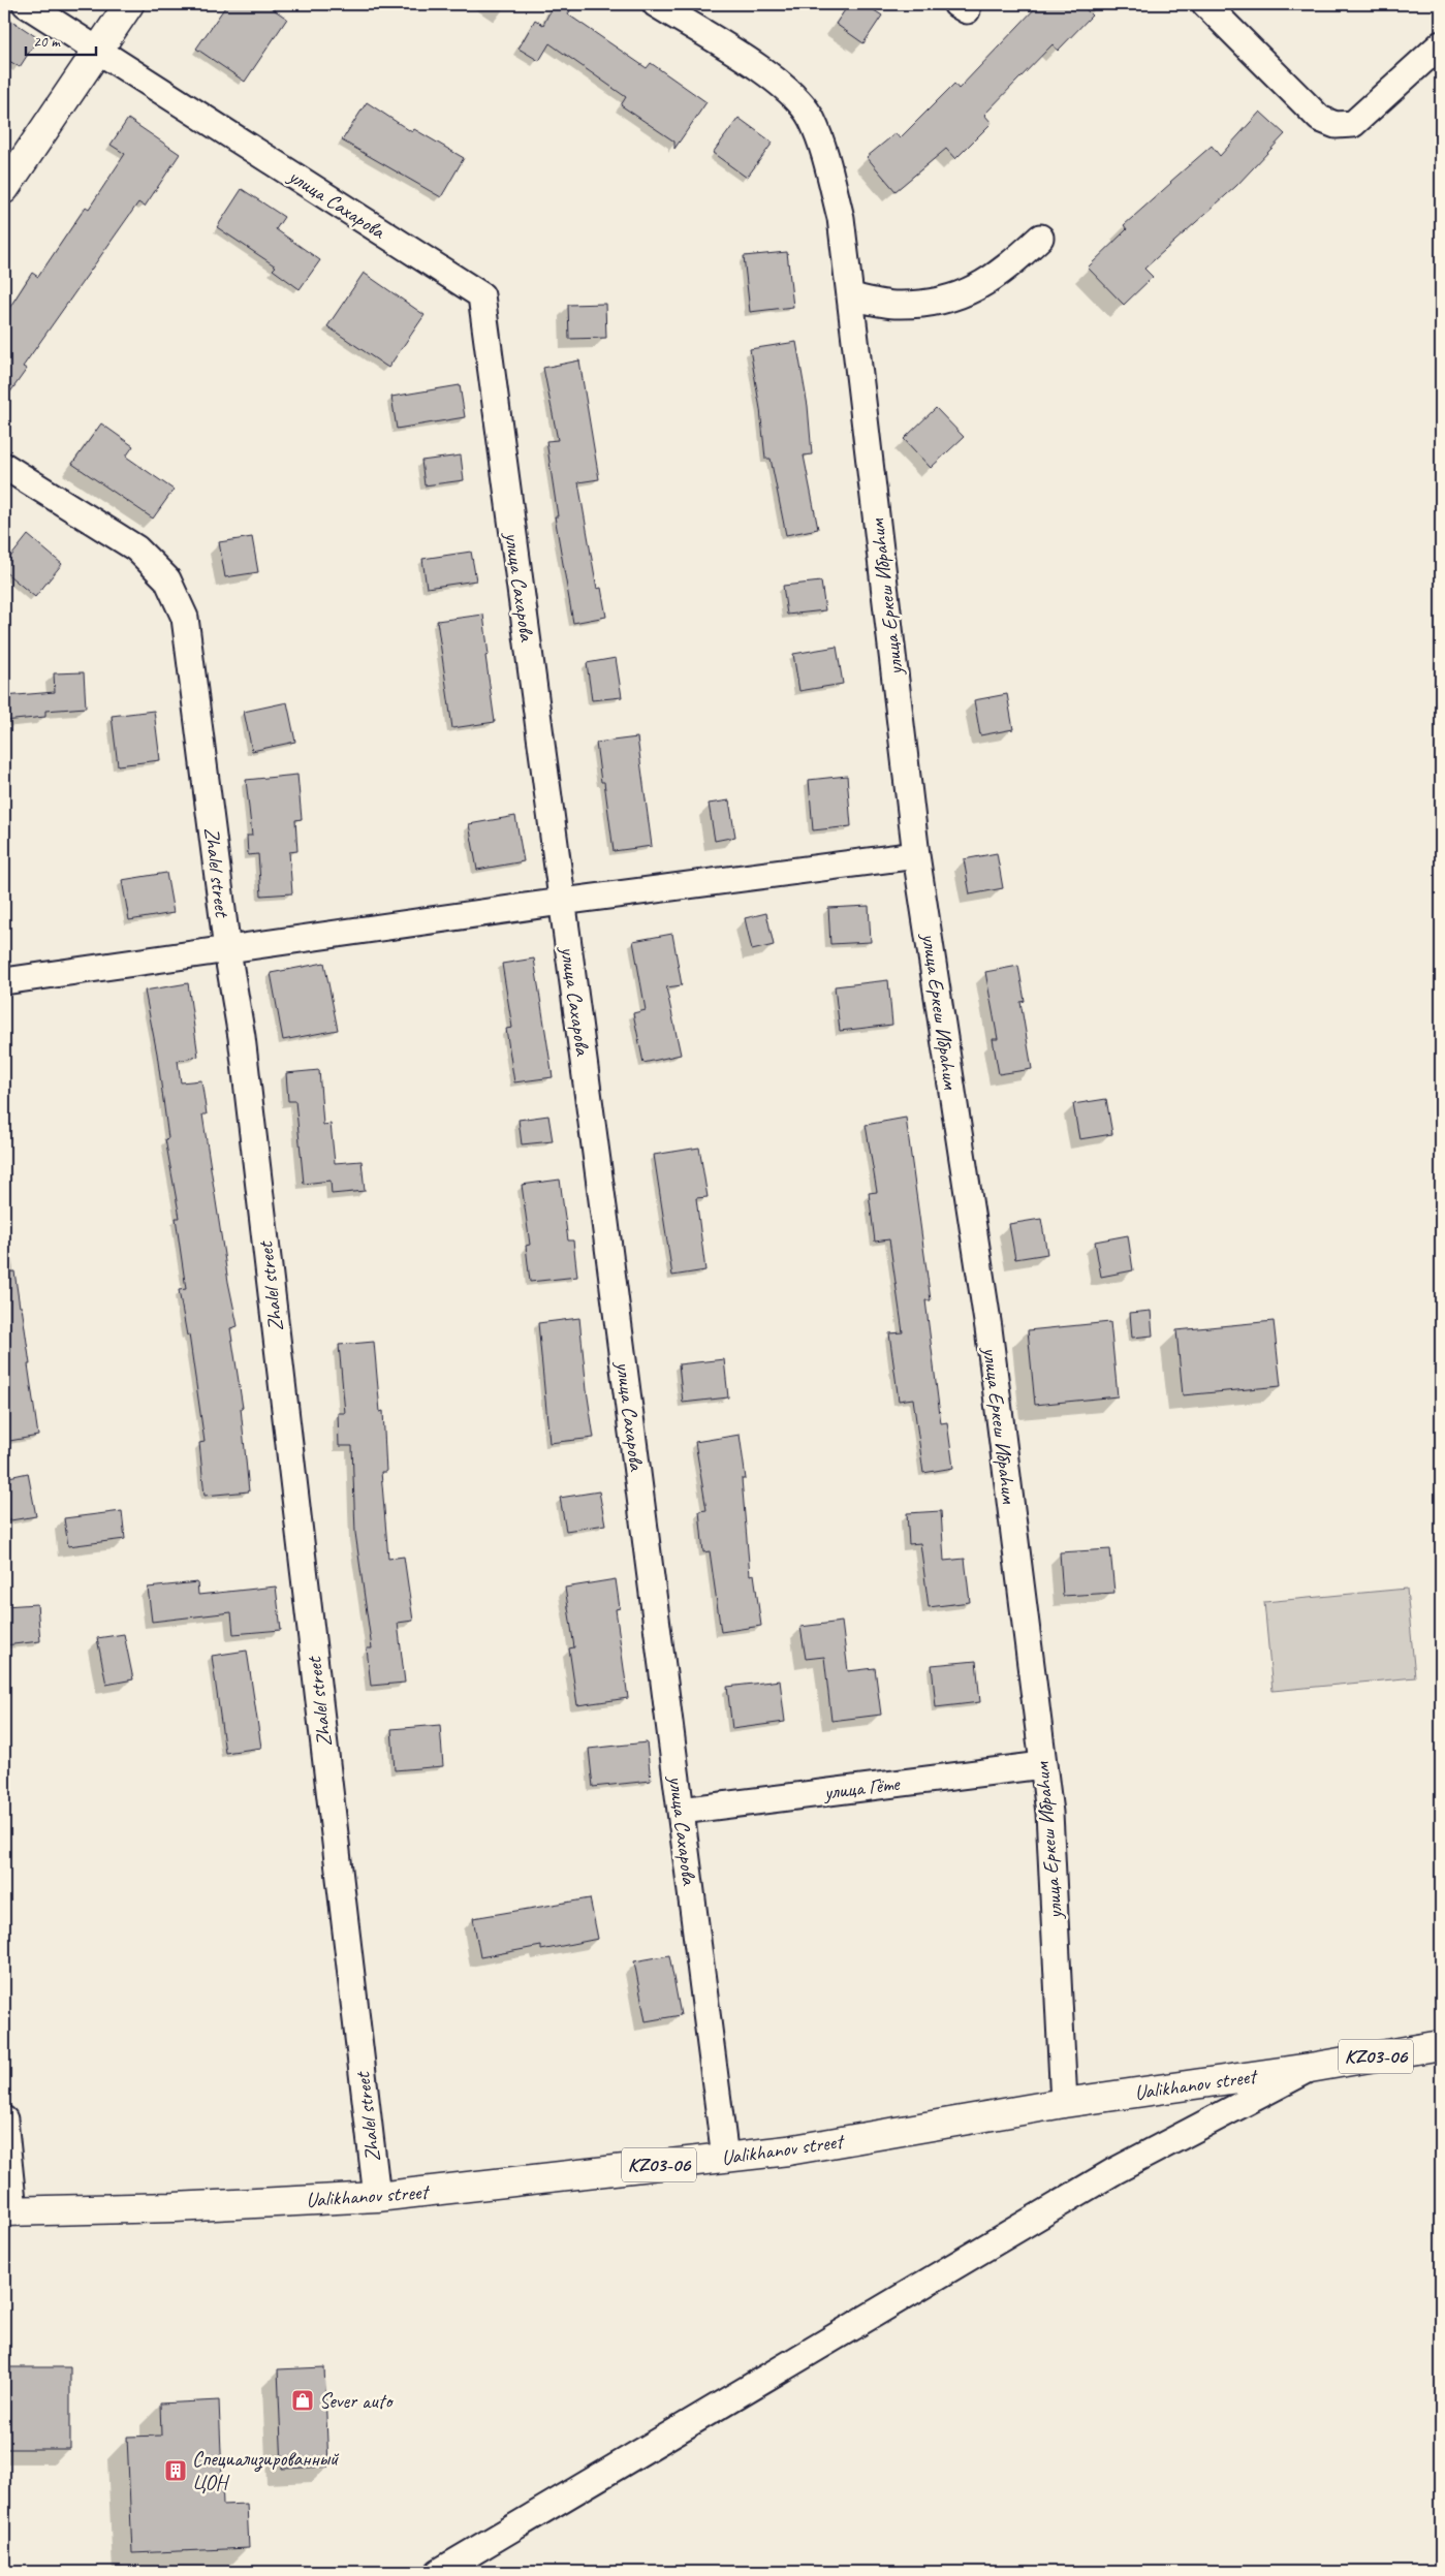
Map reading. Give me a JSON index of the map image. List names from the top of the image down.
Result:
{
  "streets": {
    "main road": ["KZ03-06", "Ualikhanov street"],
    "street": [
      "улица Сахарова",
      "улица Еркеш Ибраһим",
      "Zhalel street",
      "улица Гёте"
    ]
  },
  "crossings": [
    ["улица Сахарова", "улица Гёте"],
    ["улица Сахарова", "Ualikhanov street"],
    ["улица Еркеш Ибраһим", "улица Гёте"],
    ["улица Еркеш Ибраһим", "Ualikhanov street"],
    ["Zhalel street", "Ualikhanov street"],
    ["KZ03-06", "Ualikhanov street"]
  ],
  "places": {
    "shop": ["Sever auto"],
    "building": ["Специализированный ЦОН"]
  },
  "scale_bar": "20 m"
}
